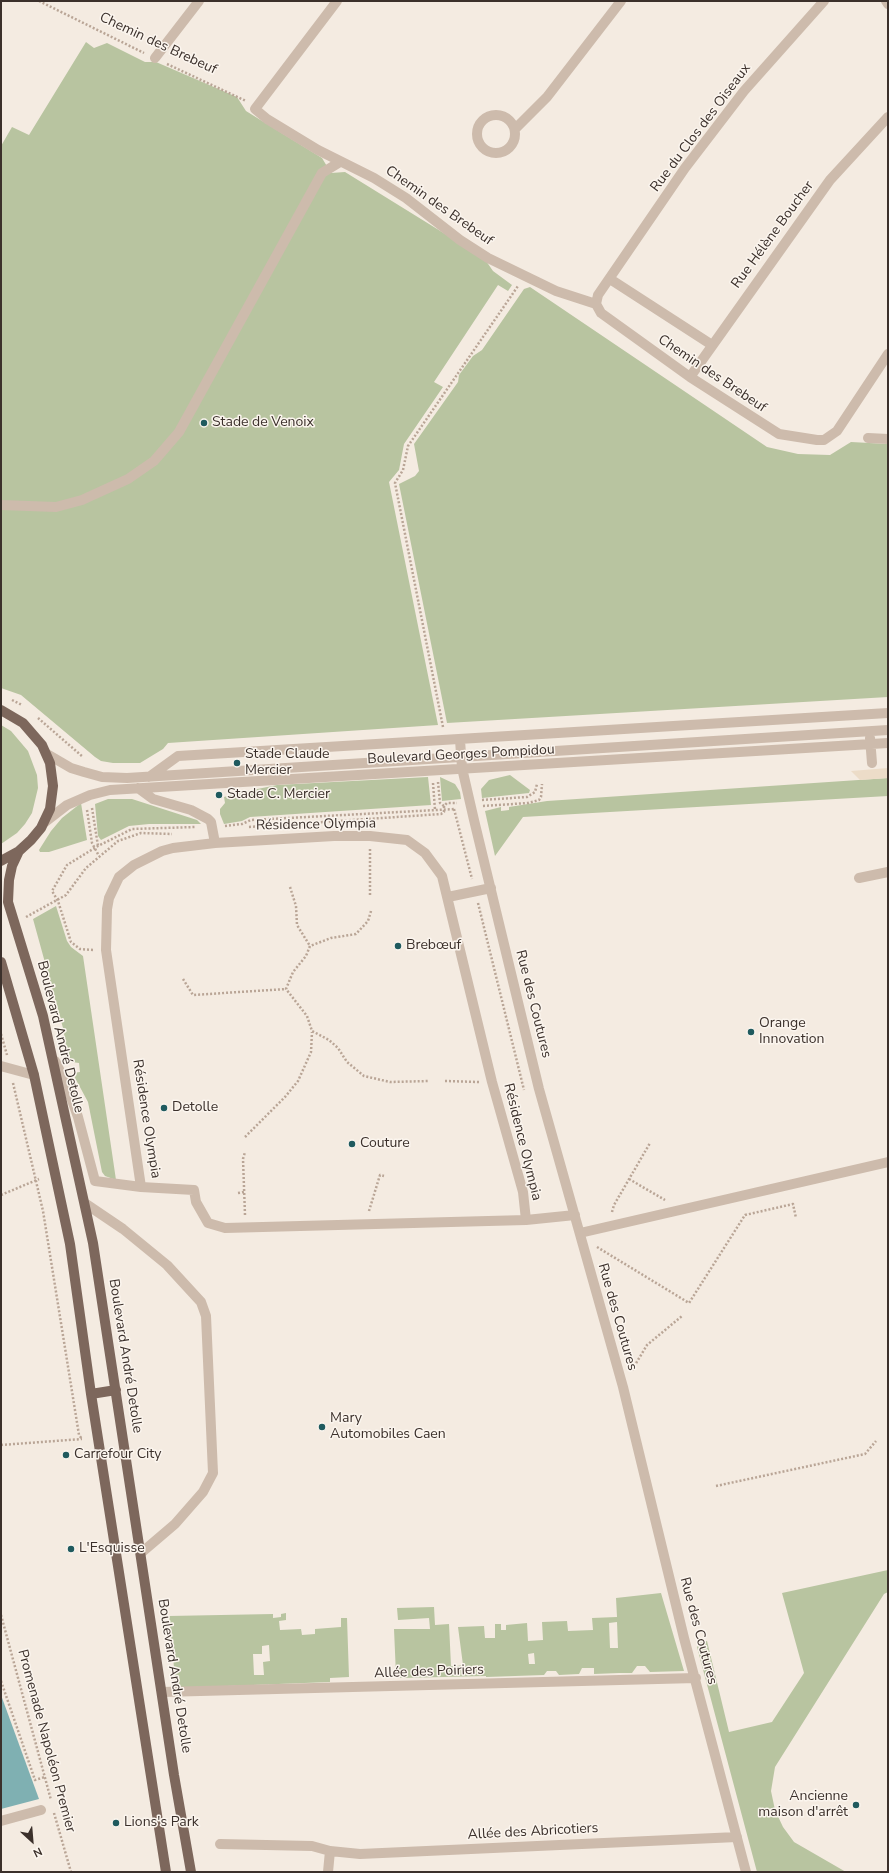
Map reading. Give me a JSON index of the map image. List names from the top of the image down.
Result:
{
  "streets": {
    "main road": ["Boulevard André Detolle"],
    "street": [
      "Chemin des Brebeuf",
      "Rue du Clos des Oiseaux",
      "Rue Hélène Boucher",
      "Boulevard Georges Pompidou",
      "Résidence Olympia",
      "Rue des Coutures",
      "Allée des Poiriers",
      "Allée des Abricotiers"
    ],
    "path": ["Promenade Napoléon Premier"]
  },
  "crossings": [
    ["Chemin des Brebeuf", "Rue du Clos des Oiseaux"],
    ["Chemin des Brebeuf", "Rue Hélène Boucher"],
    ["Boulevard Georges Pompidou", "Rue des Coutures"],
    ["Rue des Coutures", "Allée des Poiriers"],
    ["Rue des Coutures", "Allée des Abricotiers"],
    ["Boulevard André Detolle", "Allée des Poiriers"]
  ],
  "places": [
    "Stade de Venoix",
    "Stade Claude Mercier",
    "Stade C. Mercier",
    "Brebœuf",
    "Orange Innovation",
    "Detolle",
    "Couture",
    "Mary Automobiles Caen",
    "Carrefour City",
    "L'Esquisse",
    "Ancienne maison d'arrêt",
    "Lions's Park"
  ],
  "north": "bottom right"
}
